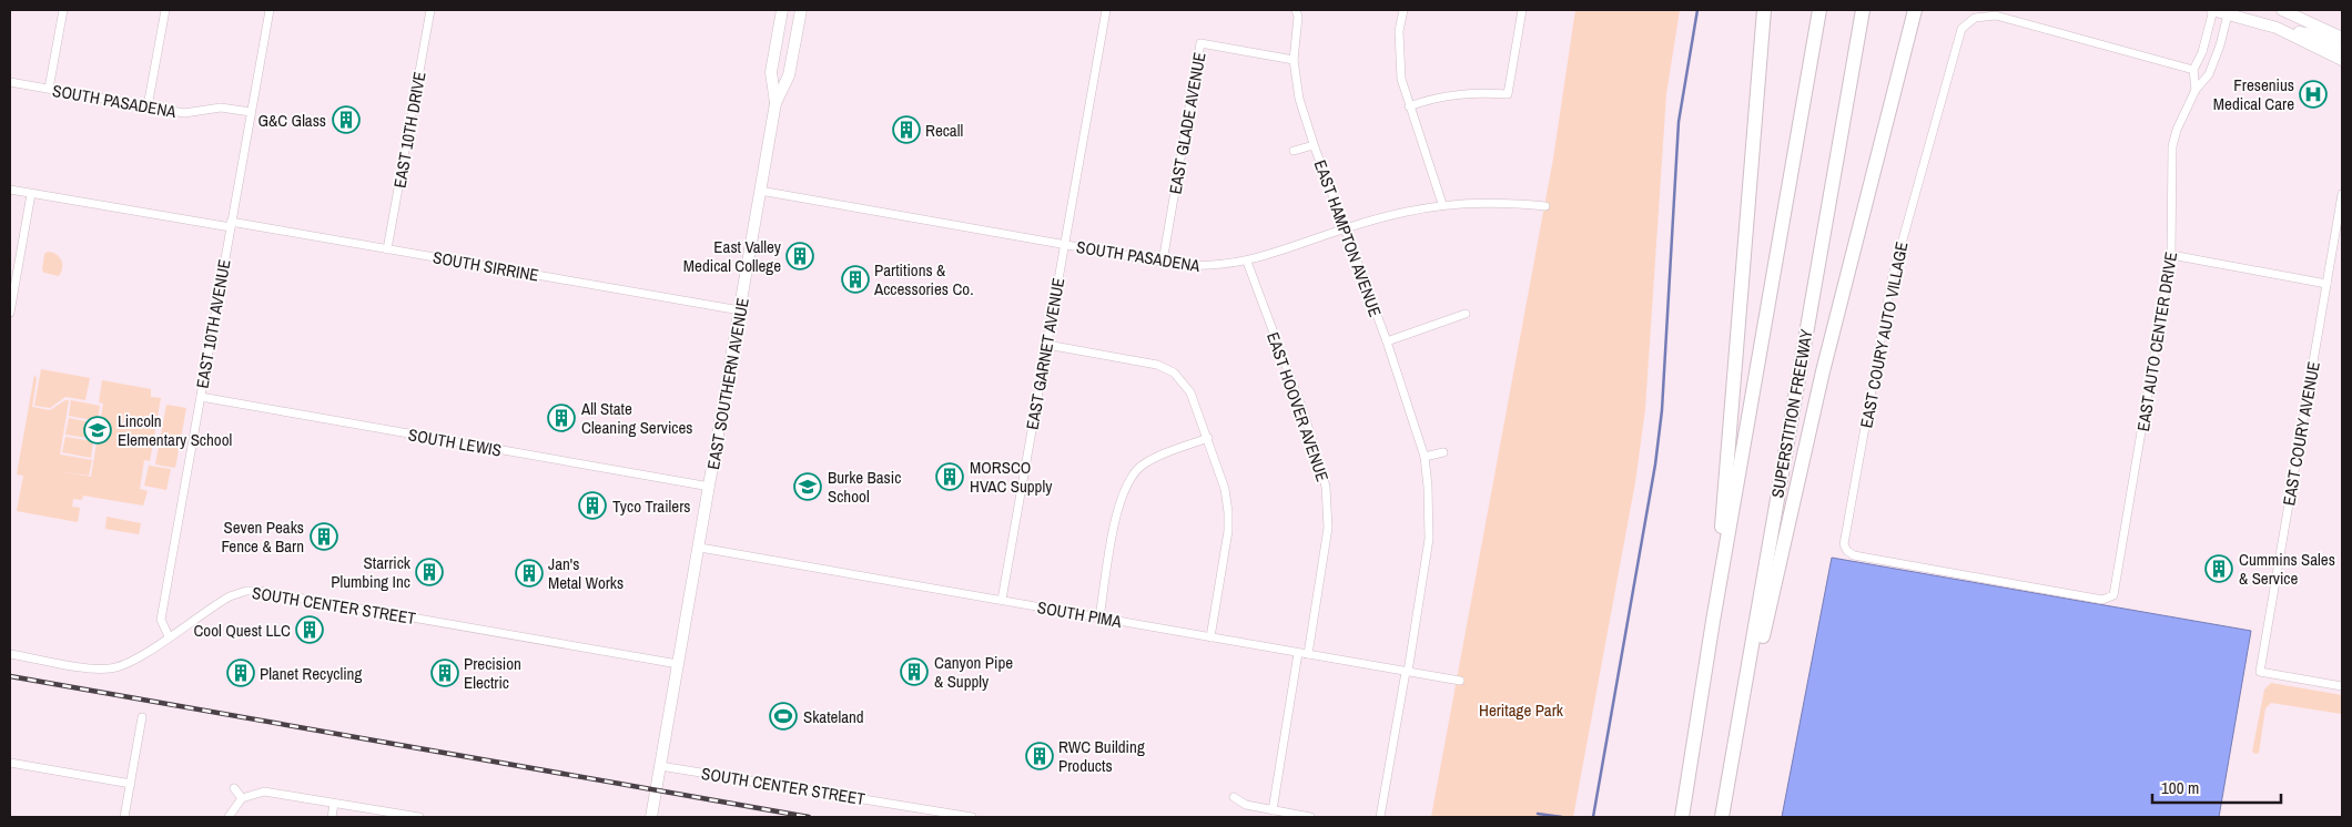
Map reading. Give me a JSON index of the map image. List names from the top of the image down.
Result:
{
  "streets": {
    "highway": ["SUPERSTITION FREEWAY"],
    "main road": ["EAST SOUTHERN AVENUE"],
    "street": [
      "SOUTH PASADENA",
      "EAST GLADE AVENUE",
      "EAST 10TH DRIVE",
      "EAST HAMPTON AVENUE",
      "SOUTH SIRRINE",
      "EAST 10TH AVENUE",
      "EAST COURY AUTO VILLAGE",
      "EAST AUTO CENTER DRIVE",
      "EAST GARNET AVENUE",
      "EAST HOOVER AVENUE",
      "EAST COURY AVENUE",
      "SOUTH LEWIS",
      "SOUTH CENTER STREET",
      "SOUTH PIMA"
    ]
  },
  "crossings": [
    ["SOUTH PASADENA", "EAST GLADE AVENUE"],
    ["SOUTH PASADENA", "EAST HAMPTON AVENUE"],
    ["SOUTH PASADENA", "EAST 10TH AVENUE"],
    ["SOUTH PASADENA", "EAST GARNET AVENUE"],
    ["SOUTH PASADENA", "EAST SOUTHERN AVENUE"],
    ["SOUTH PASADENA", "EAST HOOVER AVENUE"],
    ["EAST GLADE AVENUE", "EAST HAMPTON AVENUE"],
    ["EAST 10TH DRIVE", "SOUTH SIRRINE"],
    ["EAST HAMPTON AVENUE", "SOUTH PIMA"],
    ["SOUTH SIRRINE", "EAST 10TH AVENUE"],
    ["SOUTH SIRRINE", "EAST SOUTHERN AVENUE"],
    ["EAST 10TH AVENUE", "SOUTH LEWIS"],
    ["EAST 10TH AVENUE", "SOUTH CENTER STREET"],
    ["EAST COURY AUTO VILLAGE", "EAST AUTO CENTER DRIVE"],
    ["EAST GARNET AVENUE", "SOUTH PIMA"],
    ["EAST SOUTHERN AVENUE", "SOUTH LEWIS"],
    ["EAST SOUTHERN AVENUE", "SOUTH CENTER STREET"],
    ["EAST SOUTHERN AVENUE", "SOUTH PIMA"],
    ["EAST HOOVER AVENUE", "SOUTH PIMA"]
  ],
  "parks": ["Heritage Park"],
  "places": {
    "hospital": ["Fresenius Medical Care"],
    "building": [
      "G&C Glass",
      "Recall",
      "East Valley Medical College",
      "Partitions & Accessories Co.",
      "All State Cleaning Services",
      "MORSCO HVAC Supply",
      "Tyco Trailers",
      "Seven Peaks Fence & Barn",
      "Cummins Sales & Service",
      "Starrick Plumbing Inc",
      "Jan's Metal Works",
      "Cool Quest LLC",
      "Canyon Pipe & Supply",
      "Planet Recycling",
      "Precision Electric",
      "RWC Building Products"
    ],
    "school or university": ["Lincoln Elementary School", "Burke Basic School"],
    "sports": ["Skateland"]
  },
  "scale_bar": "100 m"
}
